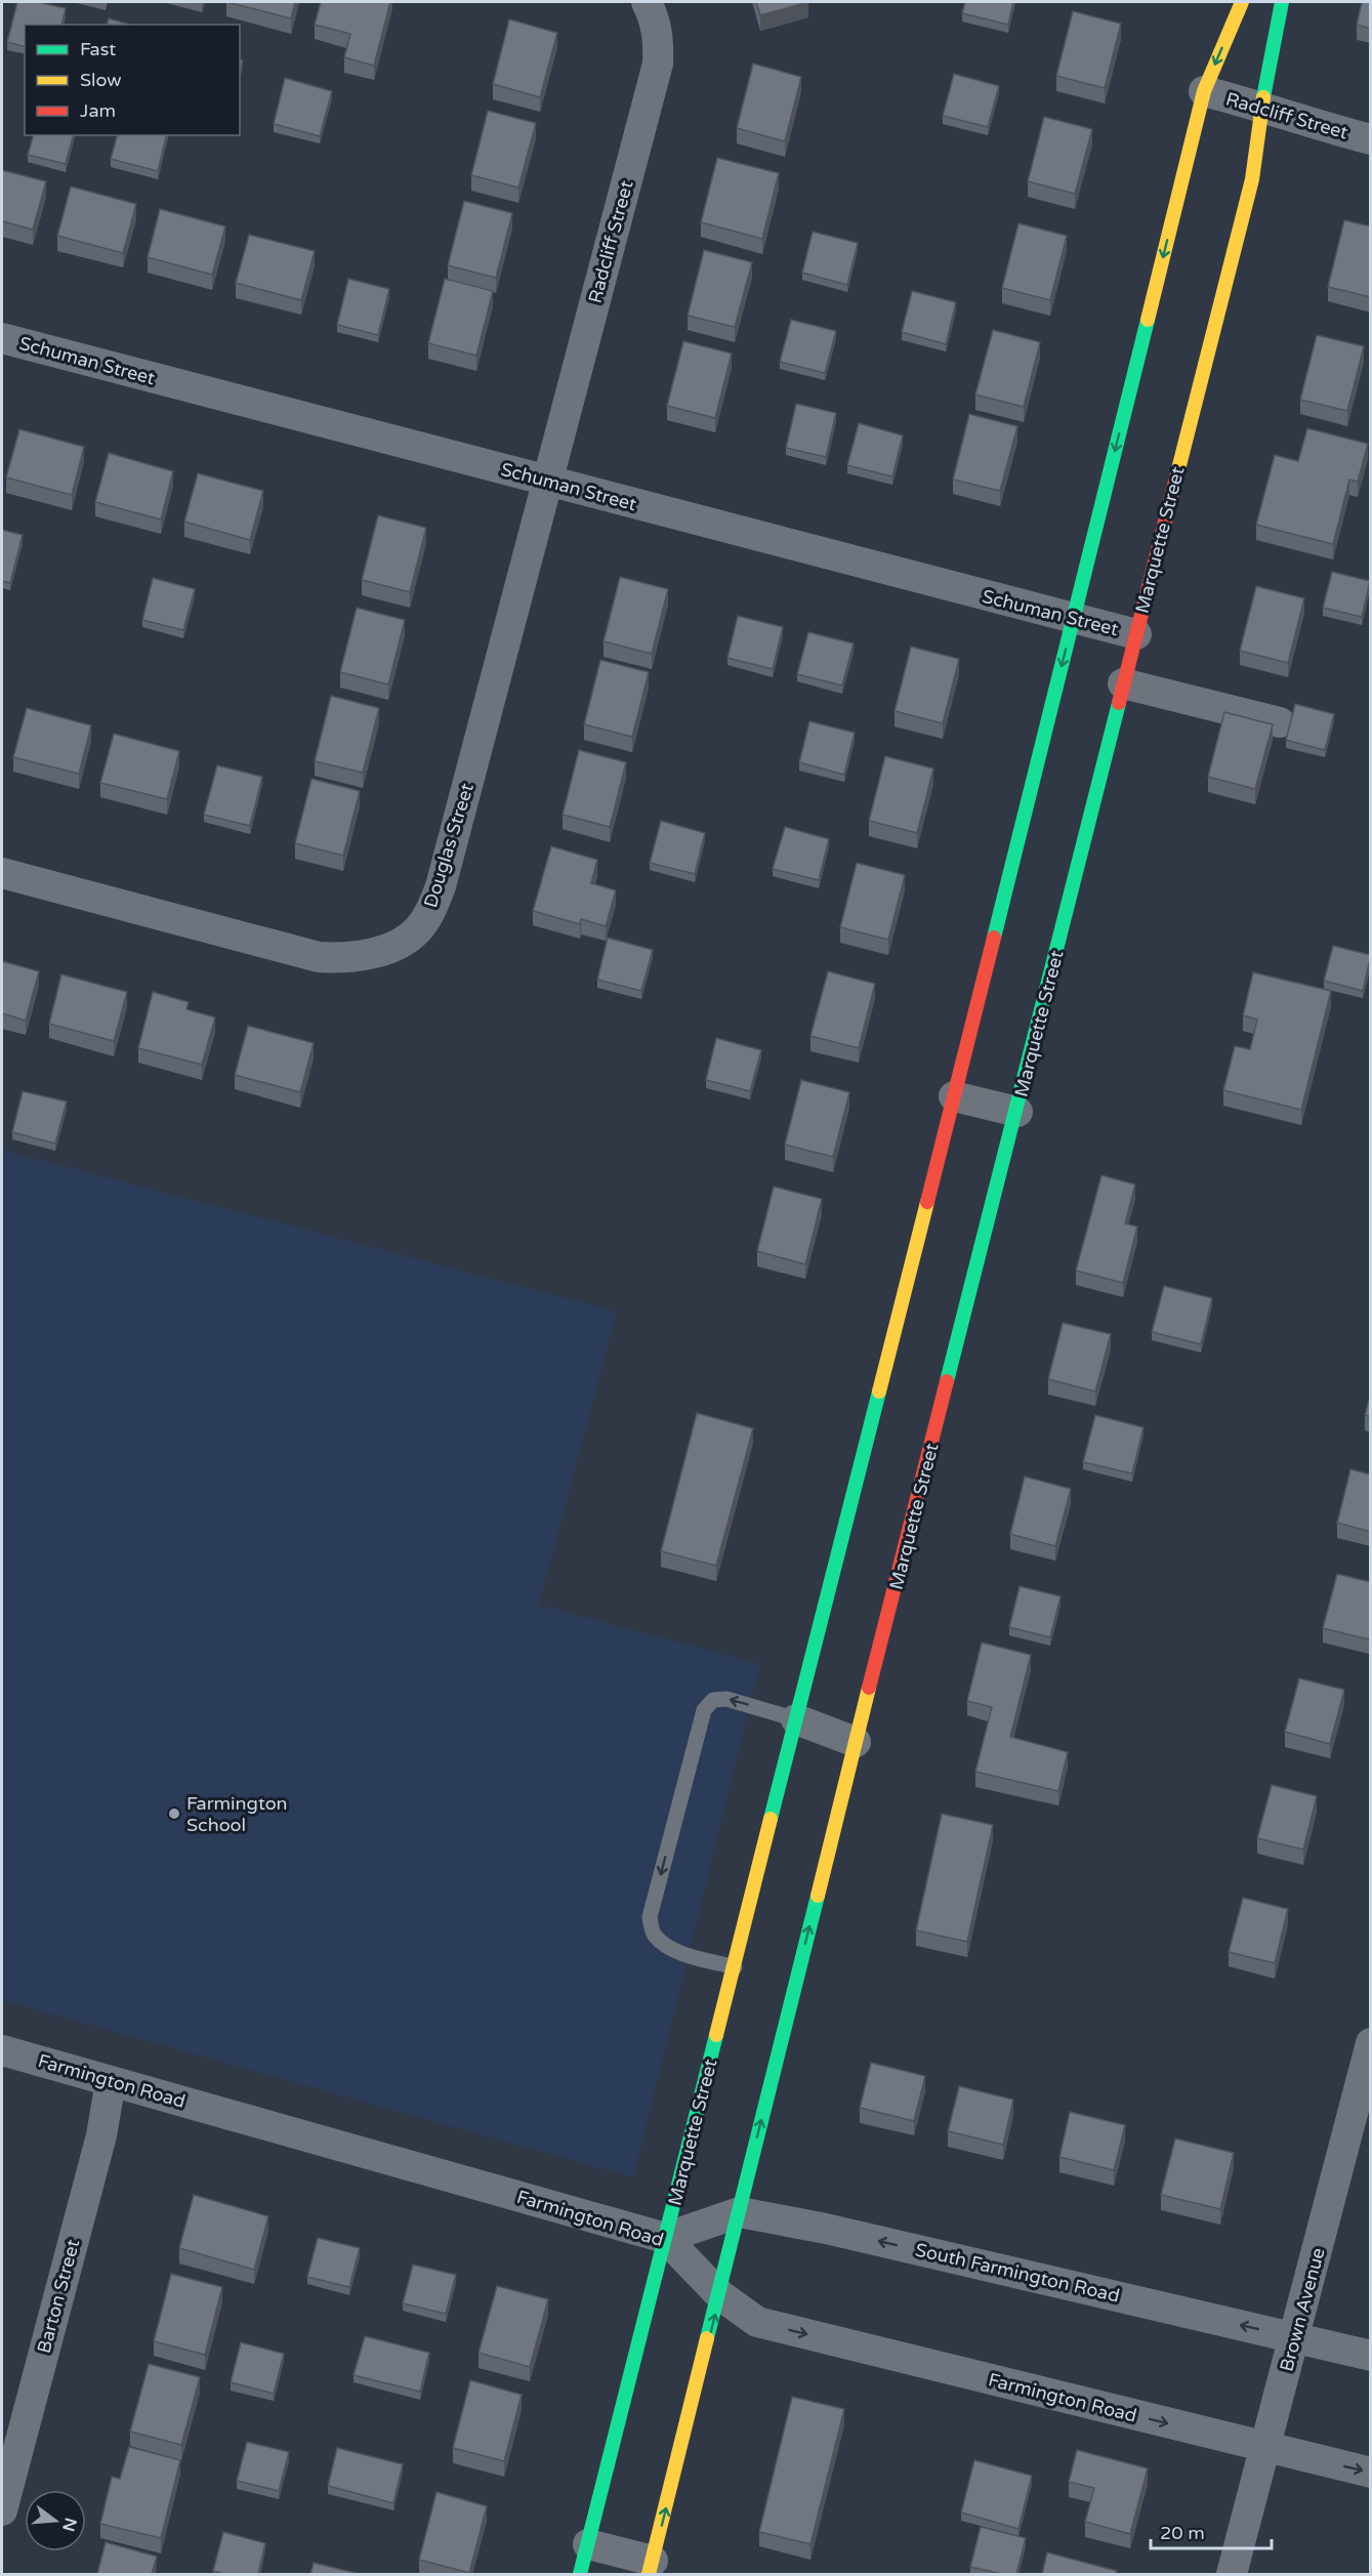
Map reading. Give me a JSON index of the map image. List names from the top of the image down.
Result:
{
  "streets": {
    "street": [
      "Radcliff Street",
      "Schuman Street",
      "Marquette Street",
      "Douglas Street",
      "Farmington Road",
      "South Farmington Road",
      "Barton Street",
      "Brown Avenue"
    ]
  },
  "crossings": [
    ["Radcliff Street", "Schuman Street"],
    ["Radcliff Street", "Marquette Street"],
    ["Radcliff Street", "Douglas Street"],
    ["Schuman Street", "Marquette Street"],
    ["Schuman Street", "Douglas Street"],
    ["Marquette Street", "Farmington Road"],
    ["Marquette Street", "South Farmington Road"],
    ["Farmington Road", "South Farmington Road"],
    ["Farmington Road", "Barton Street"],
    ["Farmington Road", "Brown Avenue"],
    ["South Farmington Road", "Brown Avenue"]
  ],
  "one_way": ["Farmington Road", "South Farmington Road"],
  "places": ["Farmington School"],
  "legend": ["Fast", "Slow", "Jam"],
  "scale_bar": "20 m",
  "north": "right"
}
